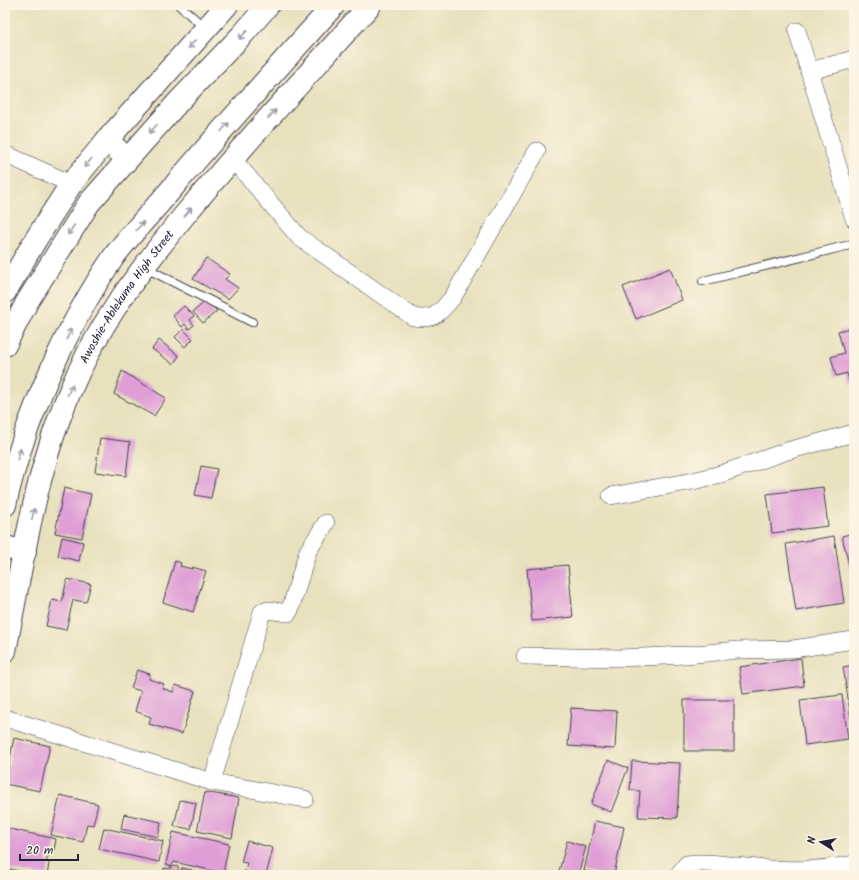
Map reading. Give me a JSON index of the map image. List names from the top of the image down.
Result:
{
  "streets": {
    "street": ["Awoshie-Ablekuma High Street"]
  },
  "scale_bar": "20 m",
  "north": "left"
}
